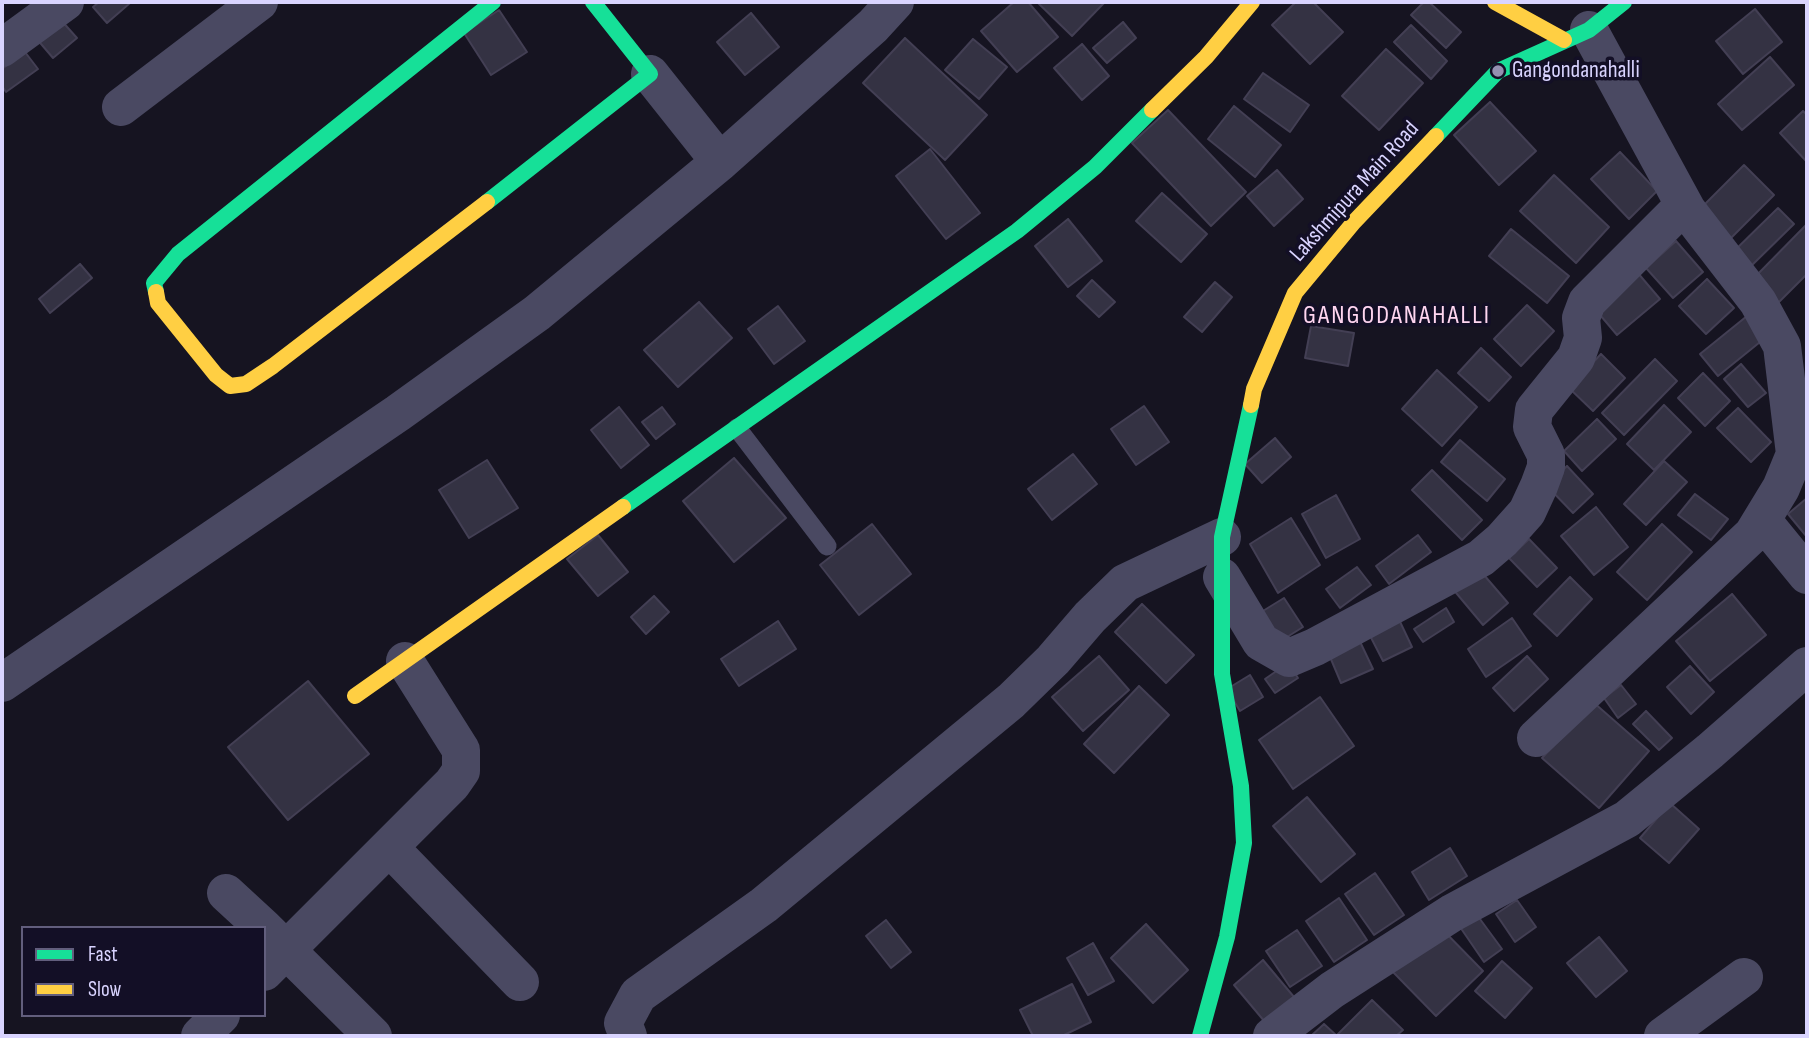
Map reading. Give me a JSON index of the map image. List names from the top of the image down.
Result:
{
  "streets": {
    "street": ["Lakshmipura Main Road"]
  },
  "districts": ["GANGODANAHALLI"],
  "places": ["Gangondanahalli"],
  "legend": ["Fast", "Slow"]
}
